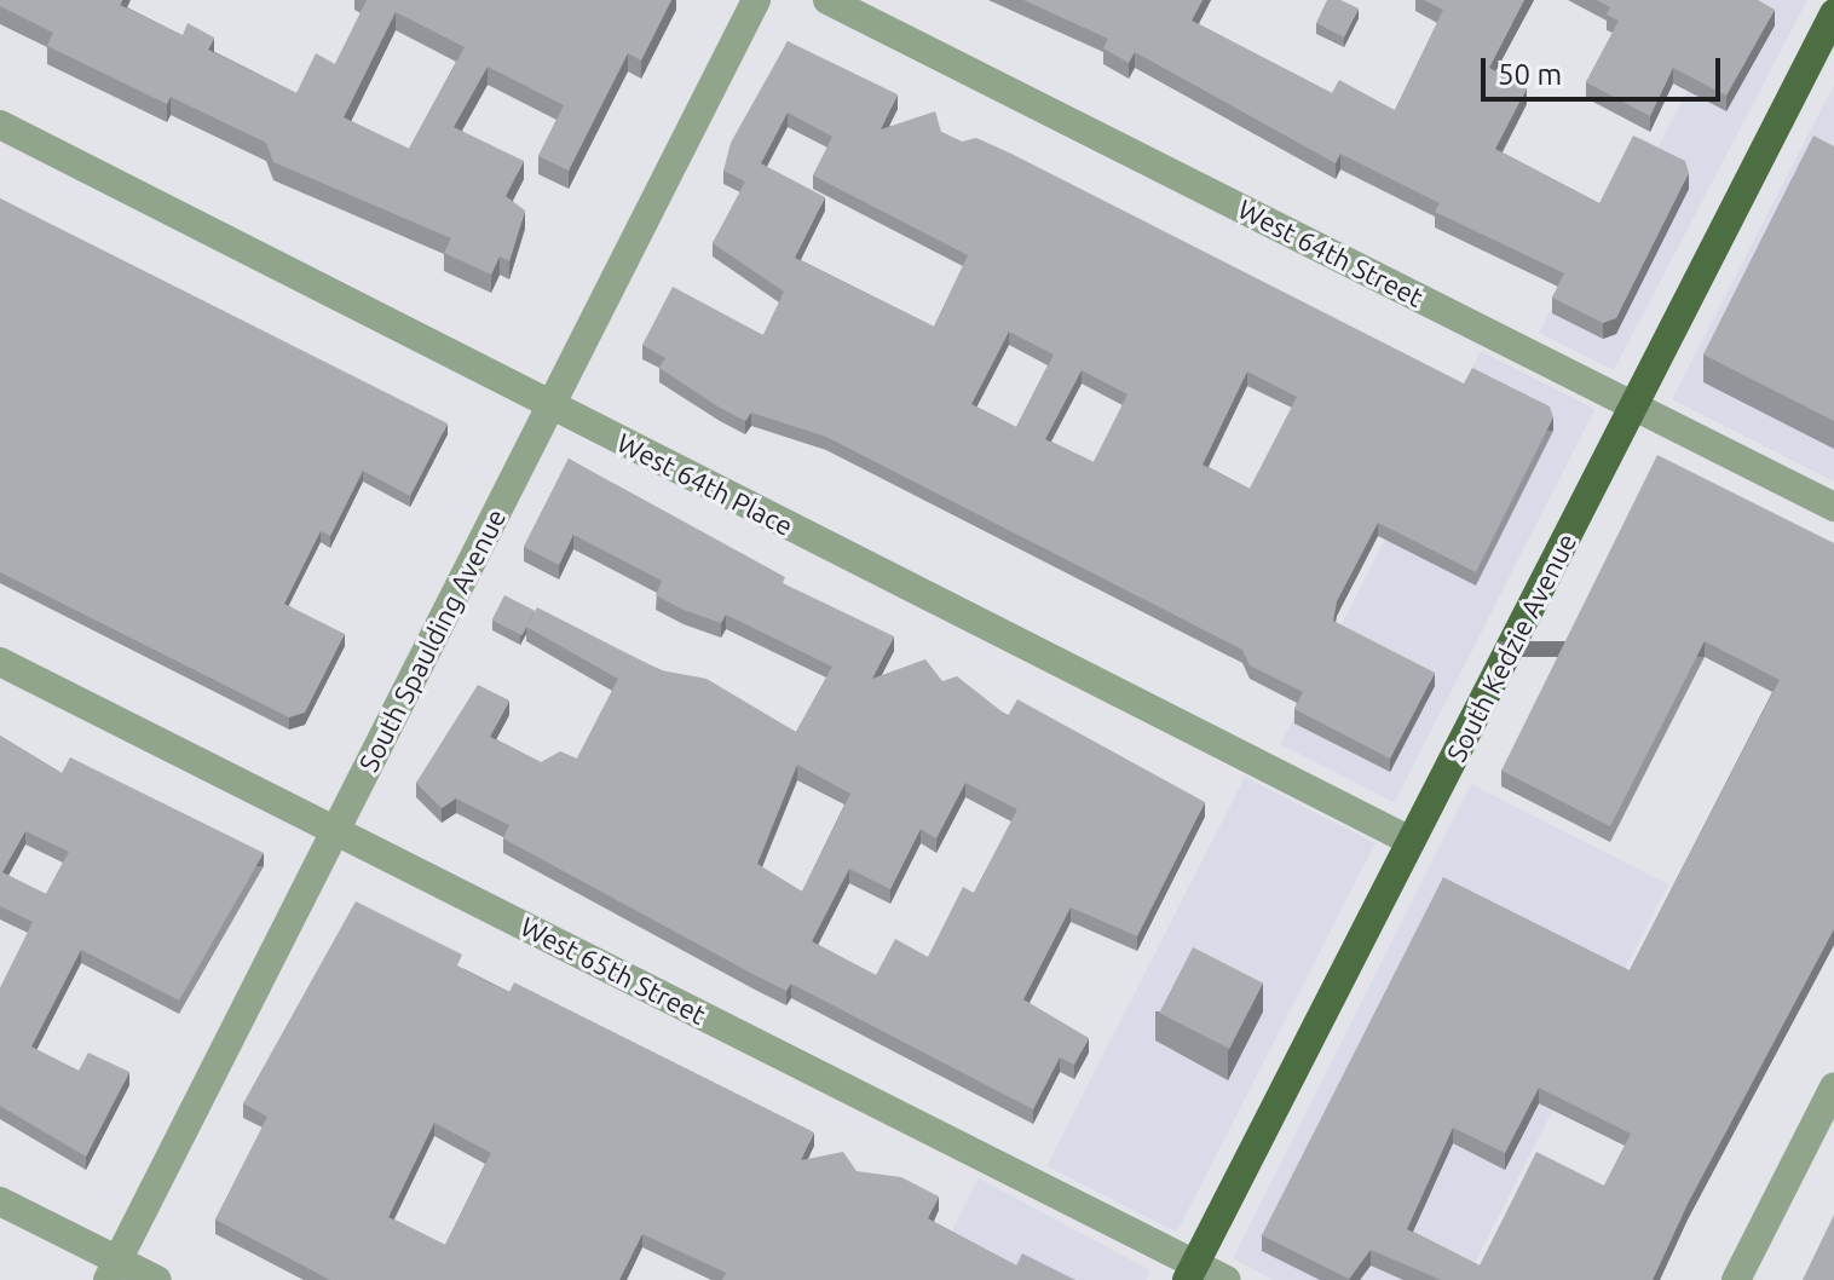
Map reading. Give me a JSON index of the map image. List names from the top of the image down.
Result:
{
  "streets": {
    "main road": ["South Kedzie Avenue"],
    "street": [
      "West 64th Street",
      "West 64th Place",
      "South Spaulding Avenue",
      "West 65th Street"
    ]
  },
  "crossings": [
    ["West 64th Street", "South Kedzie Avenue"],
    ["West 64th Place", "South Spaulding Avenue"],
    ["West 64th Place", "South Kedzie Avenue"],
    ["South Spaulding Avenue", "West 65th Street"],
    ["South Kedzie Avenue", "West 65th Street"]
  ],
  "scale_bar": "50 m"
}
